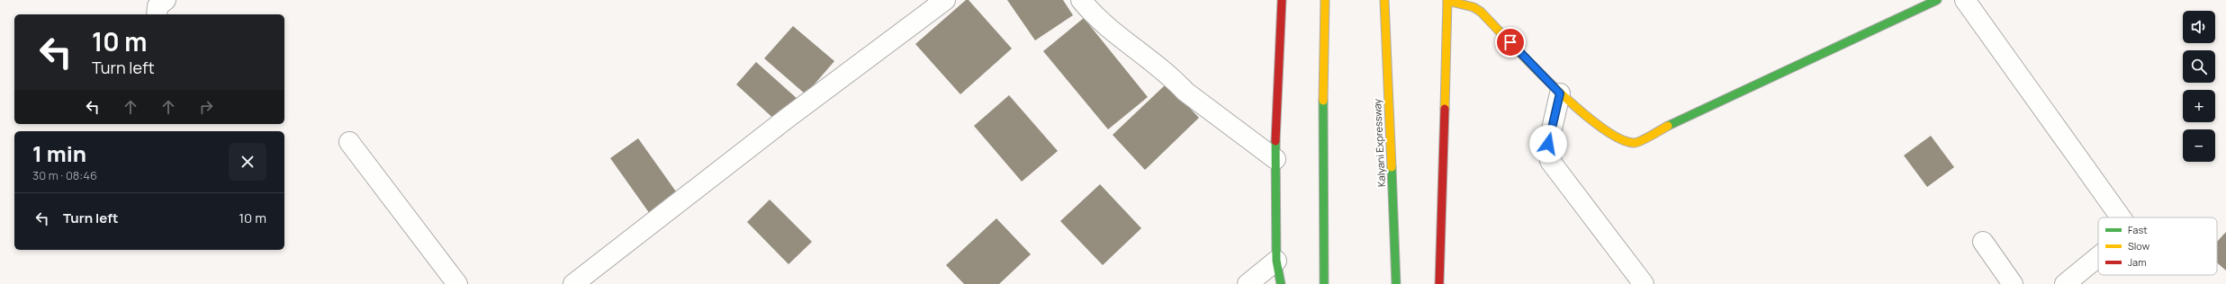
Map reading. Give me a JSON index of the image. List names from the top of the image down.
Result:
{
  "streets": {
    "main road": ["Kalyani Expressway"]
  },
  "legend": ["Fast", "Slow", "Jam"],
  "page": {
    "map_buttons": ["+", "−"],
    "turn": ["10 m", "Turn left"],
    "heading": ["1 min", "30 m · 08:46"],
    "list": [
      {
        "name": "Turn left",
        "value": "10 m"
      }
    ]
  }
}
